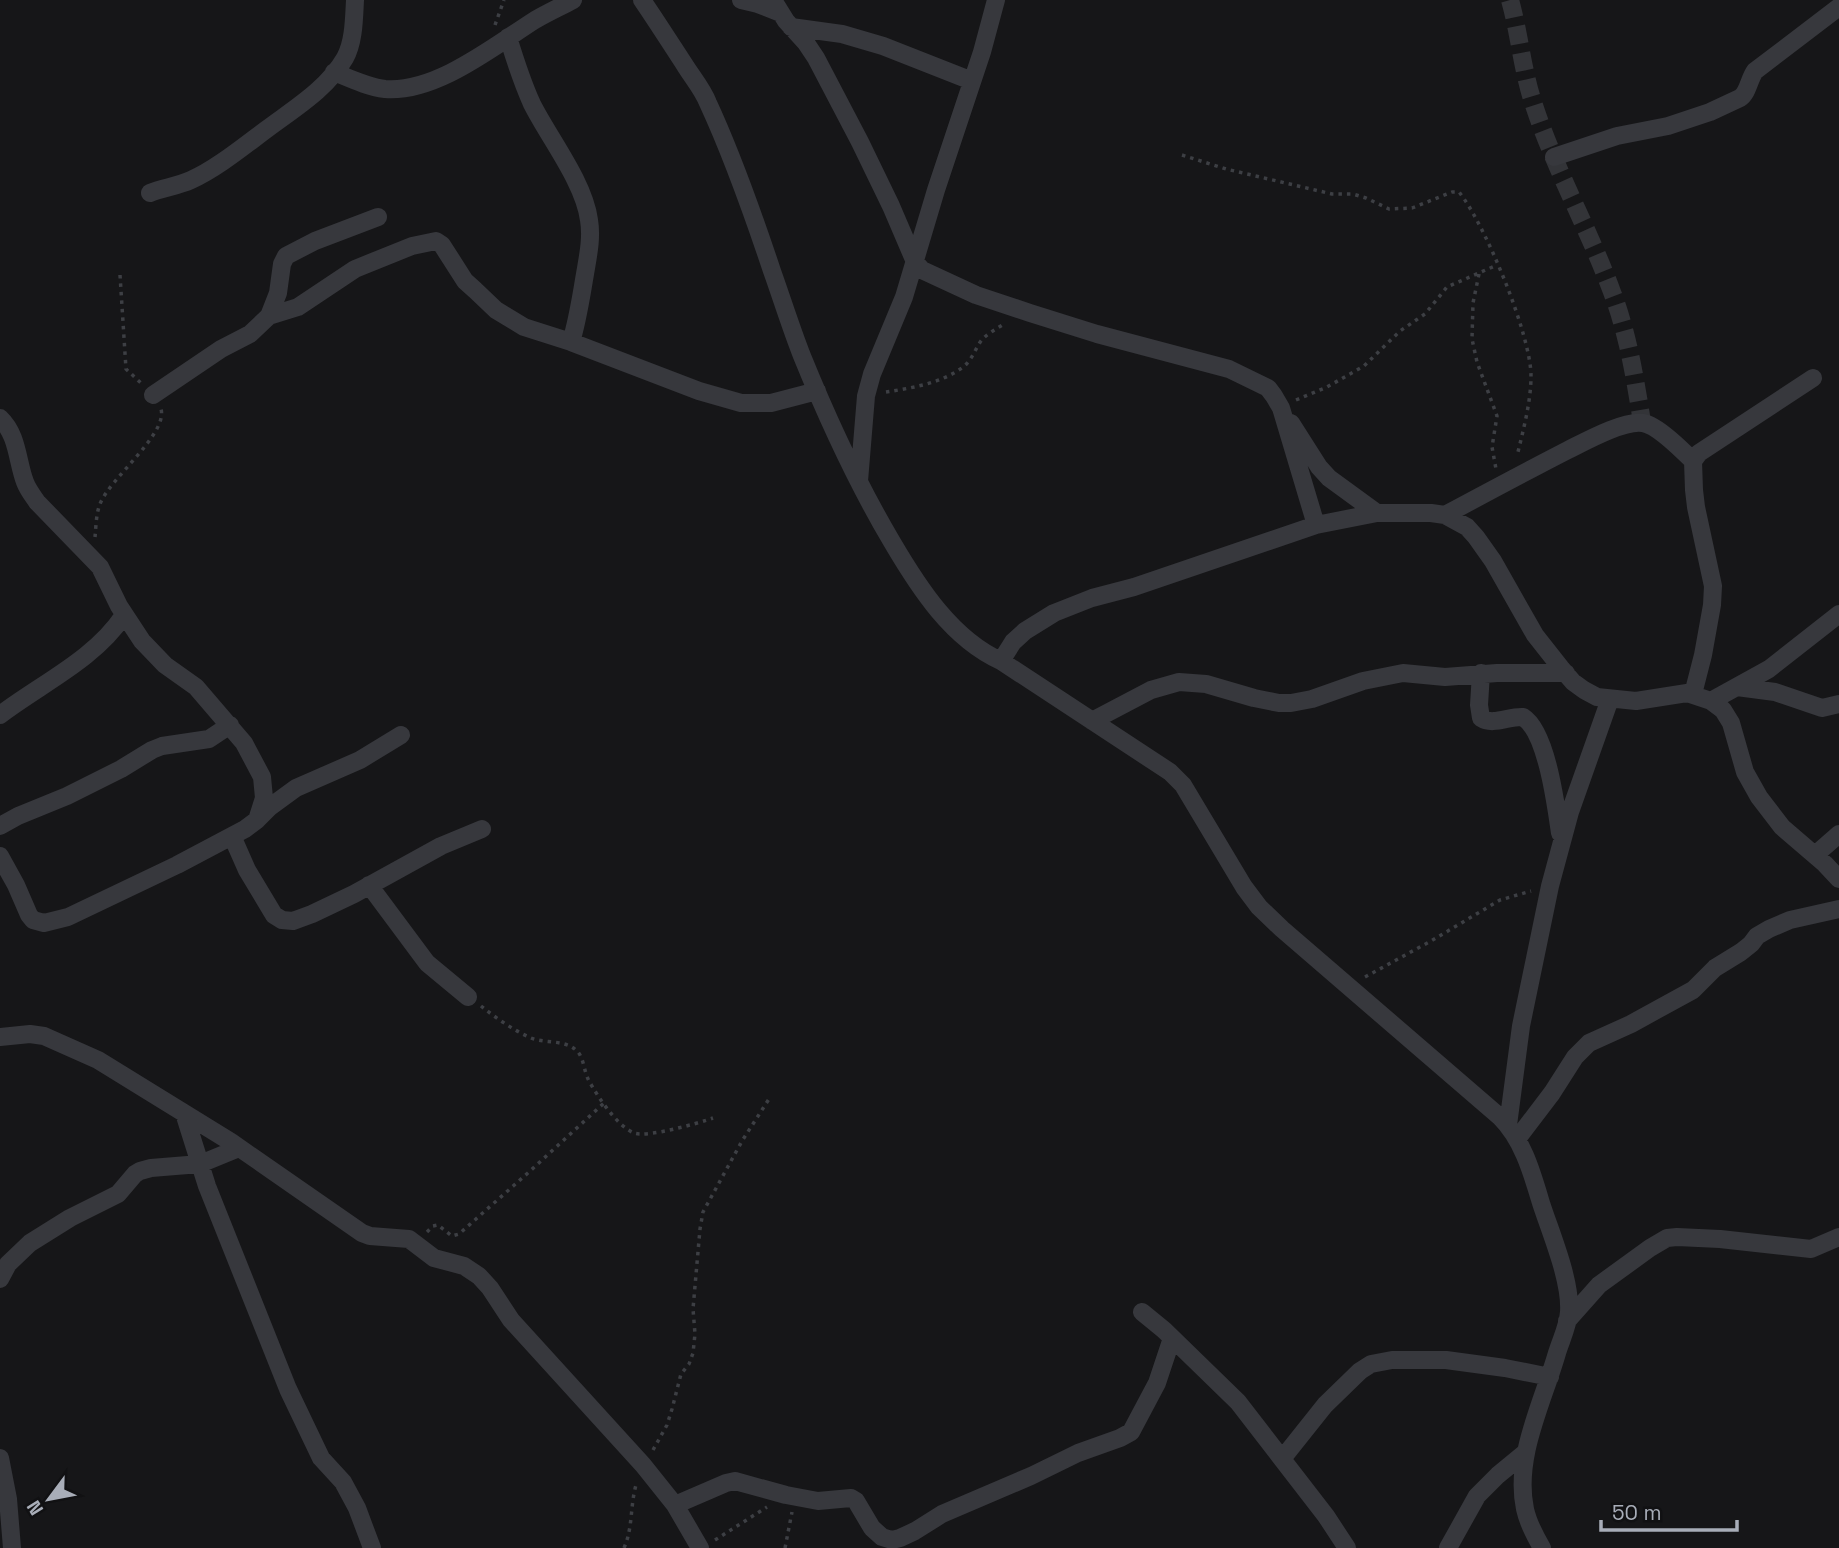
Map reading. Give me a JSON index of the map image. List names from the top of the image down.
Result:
{
  "scale_bar": "50 m",
  "north": "bottom left"
}
